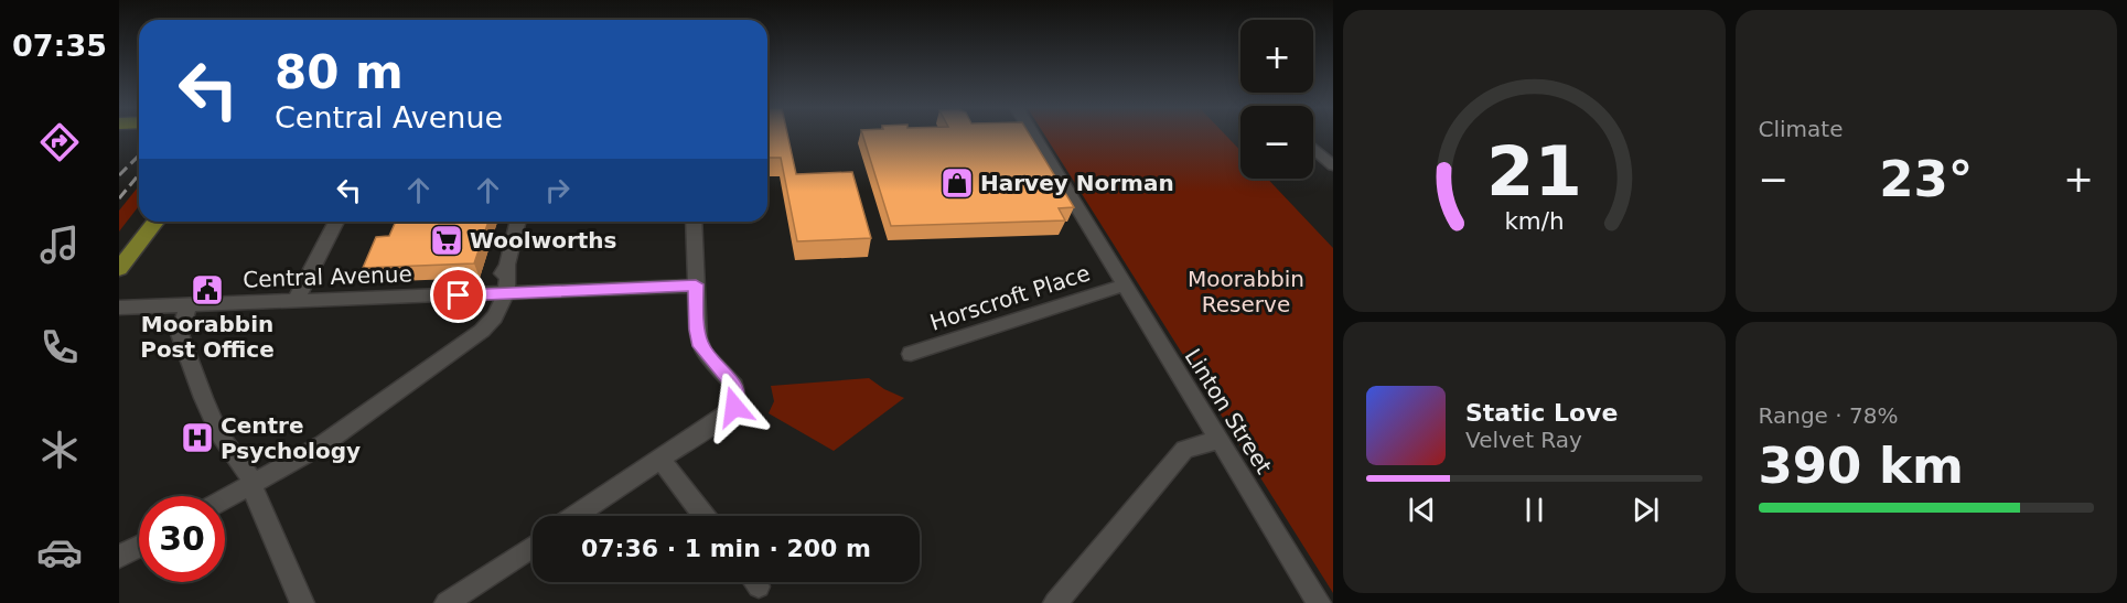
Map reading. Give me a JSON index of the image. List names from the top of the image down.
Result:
{
  "streets": {
    "street": ["Central Avenue", "Horscroft Place", "Linton Street"]
  },
  "crossings": [
    ["Horscroft Place", "Linton Street"]
  ],
  "parks": ["Moorabbin Reserve"],
  "places": {
    "shop": ["Harvey Norman"],
    "supermarket": ["Woolworths"],
    "public building": ["Moorabbin Post Office"],
    "hospital": ["Centre Psychology"]
  },
  "page": {
    "tabs": "07:35",
    "tile": [
      "Climate",
      ["Range · 78%", "390 km"]
    ],
    "map_buttons": ["+", "−"],
    "turn": ["80 m", "Central Avenue"],
    "heat": ["−", "23°", "+"],
    "song": ["Static Love", "Velvet Ray"],
    "limit": "30",
    "trip": "07:36 · 1 min · 200 m",
    "gauge": ["21", "km/h"]
  }
}
